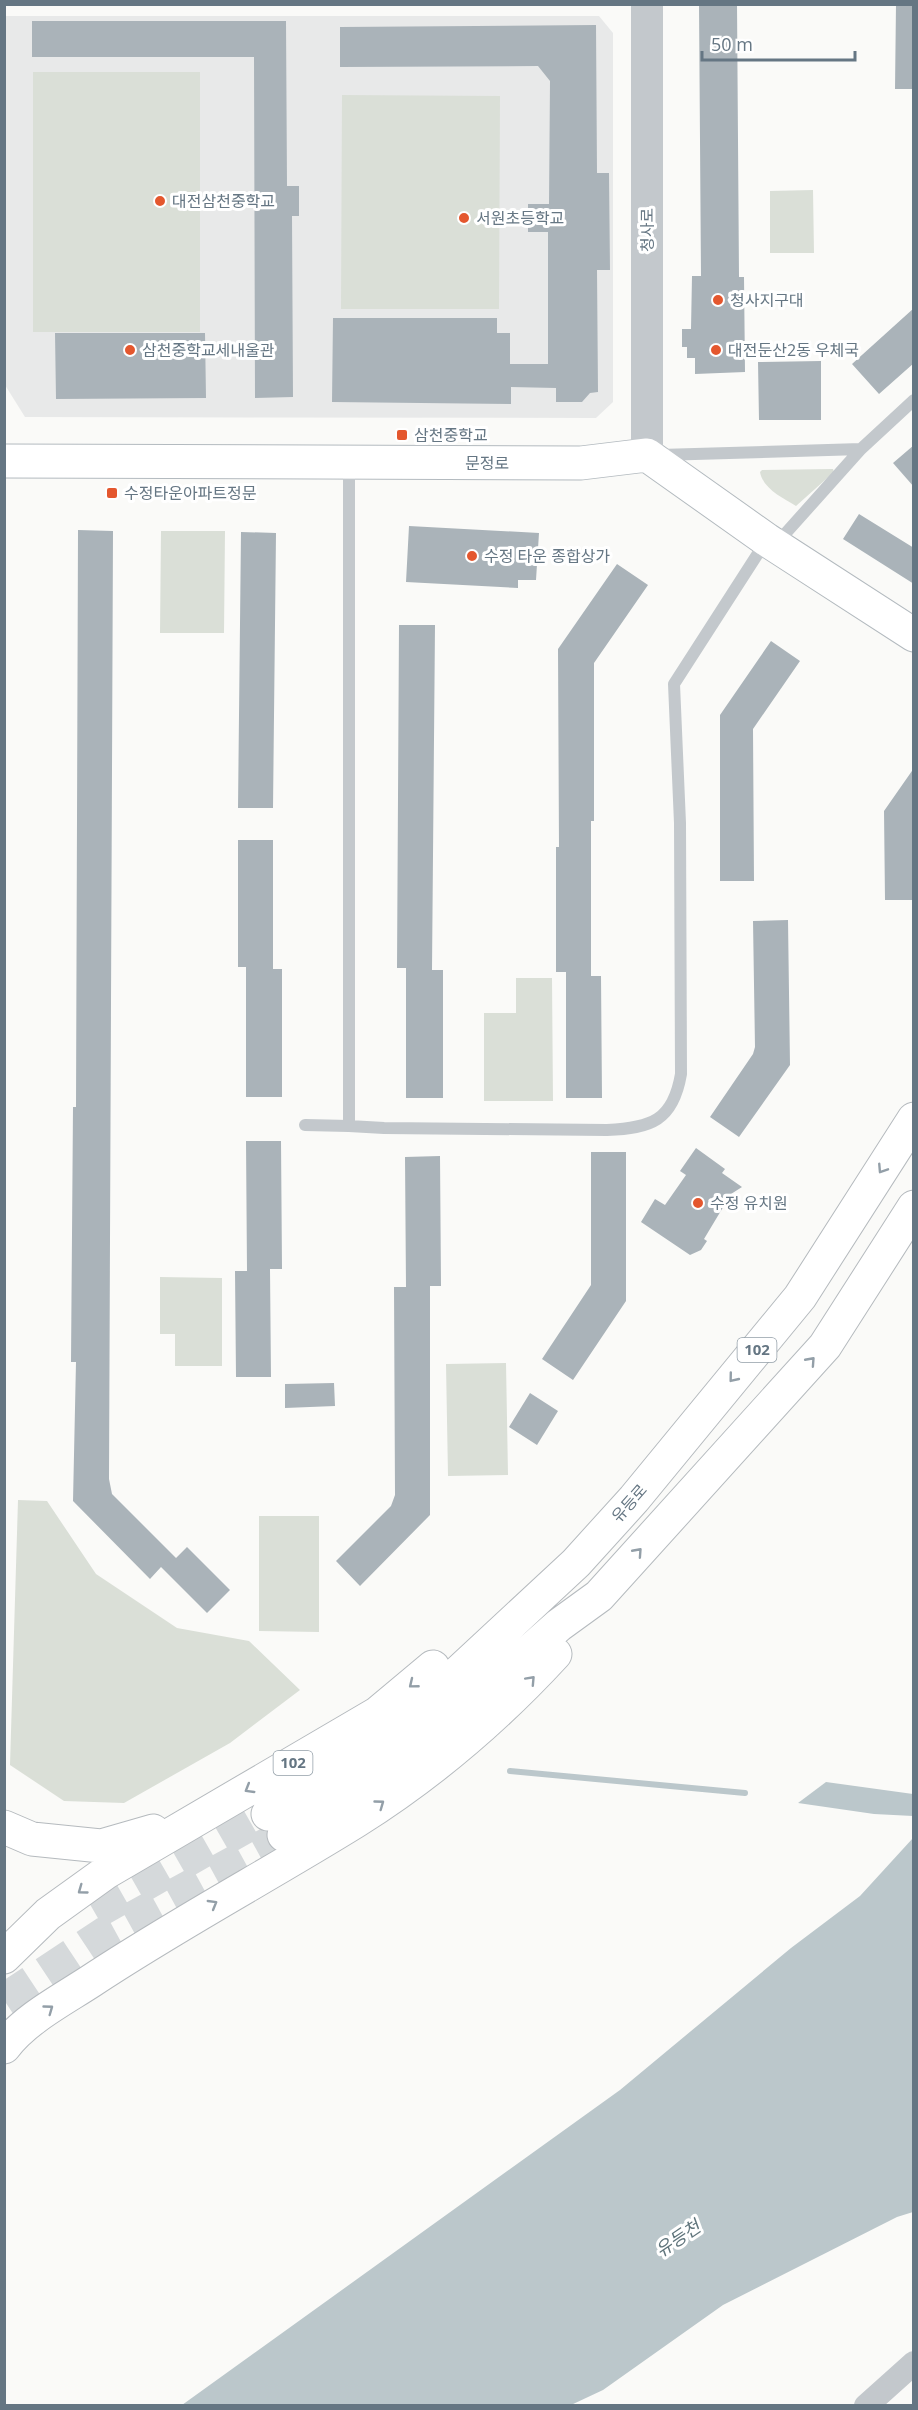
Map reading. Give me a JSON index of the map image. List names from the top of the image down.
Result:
{
  "streets": {
    "main road": ["문정로", "102", "유등로"],
    "street": ["청사로"]
  },
  "crossings": [
    ["청사로", "문정로"],
    ["102", "유등로"]
  ],
  "water": ["유등천"],
  "places": {
    "other": [
      "대전삼천중학교",
      "서원초등학교",
      "청사지구대",
      "삼천중학교세내울관",
      "대전둔산2동 우체국",
      "수정 타운 종합상가",
      "수정 유치원"
    ],
    "transit": ["삼천중학교", "수정타운아파트정문"]
  },
  "scale_bar": "50 m"
}
